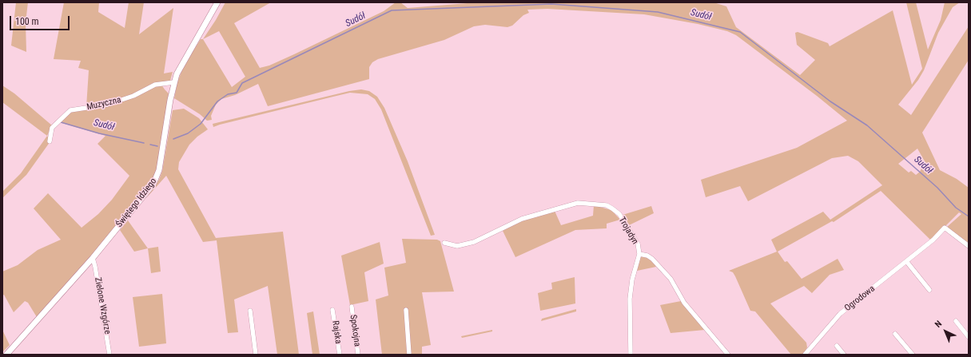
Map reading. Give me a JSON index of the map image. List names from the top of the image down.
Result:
{
  "streets": {
    "street": [
      "Muzyczna",
      "Świętego Idziego",
      "Trojadyn",
      "Ogrodowa",
      "Zielone Wzgórze",
      "Spokojna",
      "Rajska"
    ]
  },
  "crossings": [
    ["Muzyczna", "Świętego Idziego"],
    ["Świętego Idziego", "Zielone Wzgórze"]
  ],
  "water": ["Sudół"],
  "scale_bar": "100 m",
  "north": "top left"
}
